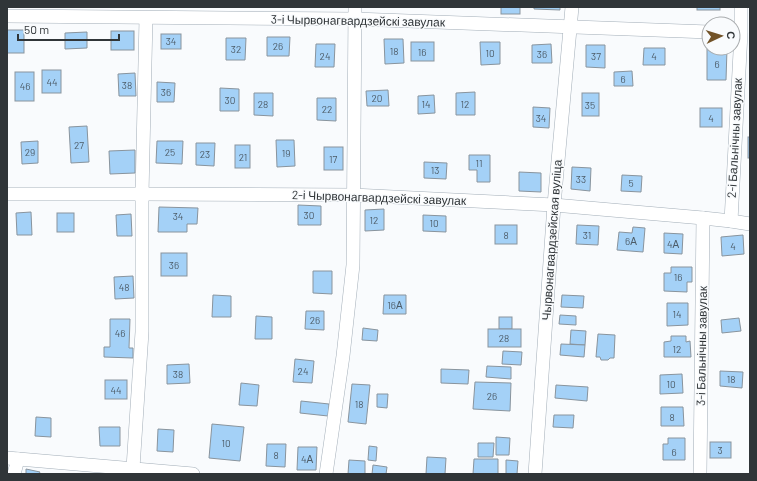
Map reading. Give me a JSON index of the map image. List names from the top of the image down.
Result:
{
  "streets": {
    "street": [
      "3-і Чырвонагвардзейскі завулак",
      "2-і Бальнічны завулак",
      "2-і Чырвонагвардзейскі завулак",
      "Чырвонагвардзейская вуліца",
      "3-і Бальнічны завулак"
    ]
  },
  "crossings": [
    ["3-і Чырвонагвардзейскі завулак", "Чырвонагвардзейская вуліца"],
    ["2-і Бальнічны завулак", "2-і Чырвонагвардзейскі завулак"],
    ["2-і Чырвонагвардзейскі завулак", "Чырвонагвардзейская вуліца"],
    ["2-і Чырвонагвардзейскі завулак", "3-і Бальнічны завулак"]
  ],
  "house_numbers": [
    "34",
    "26",
    "32",
    "18",
    "16",
    "10",
    "36",
    "24",
    "37",
    "4",
    "6",
    "6",
    "44",
    "38",
    "46",
    "36",
    "20",
    "30",
    "28",
    "14",
    "12",
    "35",
    "22",
    "34",
    "4",
    "27",
    "29",
    "25",
    "19",
    "23",
    "21",
    "17",
    "11",
    "13",
    "33",
    "5",
    "30",
    "34",
    "12",
    "10",
    "8",
    "31",
    "6А",
    "4А",
    "4",
    "36",
    "16",
    "48",
    "16А",
    "14",
    "26",
    "46",
    "28",
    "12",
    "24",
    "38",
    "18",
    "10",
    "44",
    "26",
    "18",
    "8",
    "10",
    "3",
    "6",
    "8",
    "4А"
  ],
  "scale_bar": "50 m",
  "north": "right"
}
